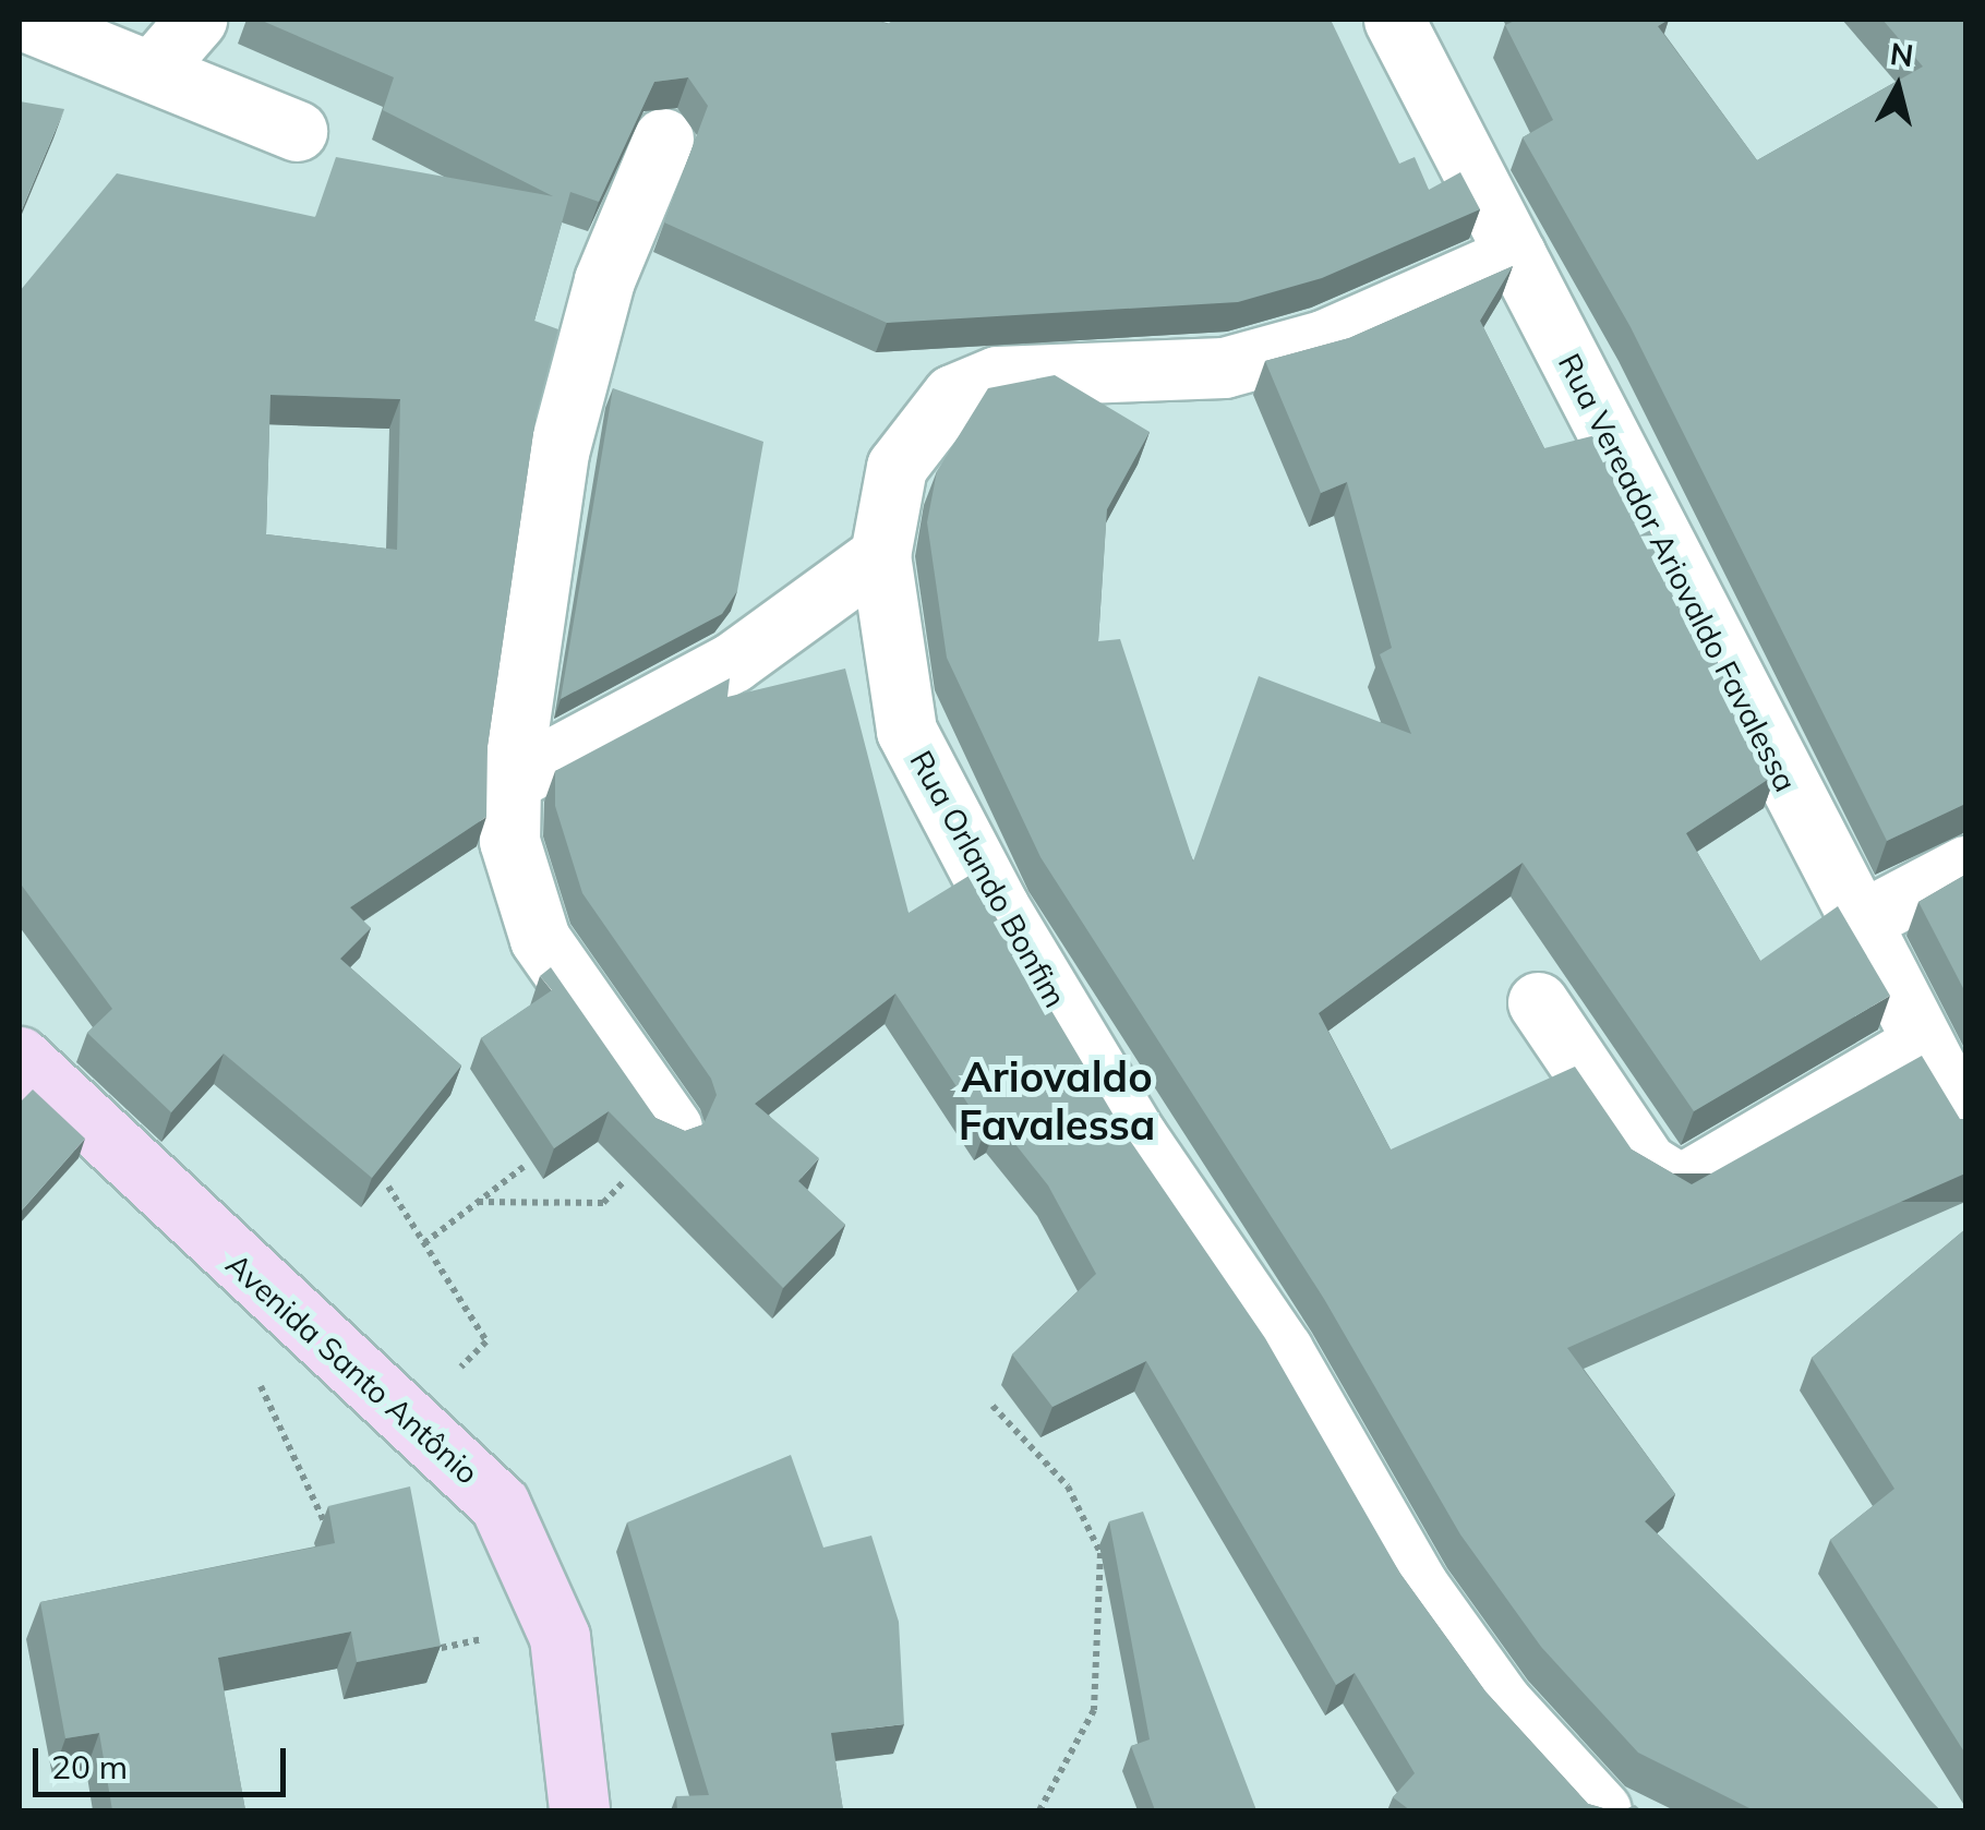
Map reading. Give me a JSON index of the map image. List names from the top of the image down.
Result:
{
  "streets": {
    "street": ["Rua Vereador Ariovaldo Favalessa", "Rua Orlando Bonfim", "Avenida Santo Antônio"]
  },
  "crossings": [
    ["Rua Vereador Ariovaldo Favalessa", "Rua Orlando Bonfim"]
  ],
  "districts": ["Ariovaldo Favalessa"],
  "scale_bar": "20 m",
  "north": "top"
}
